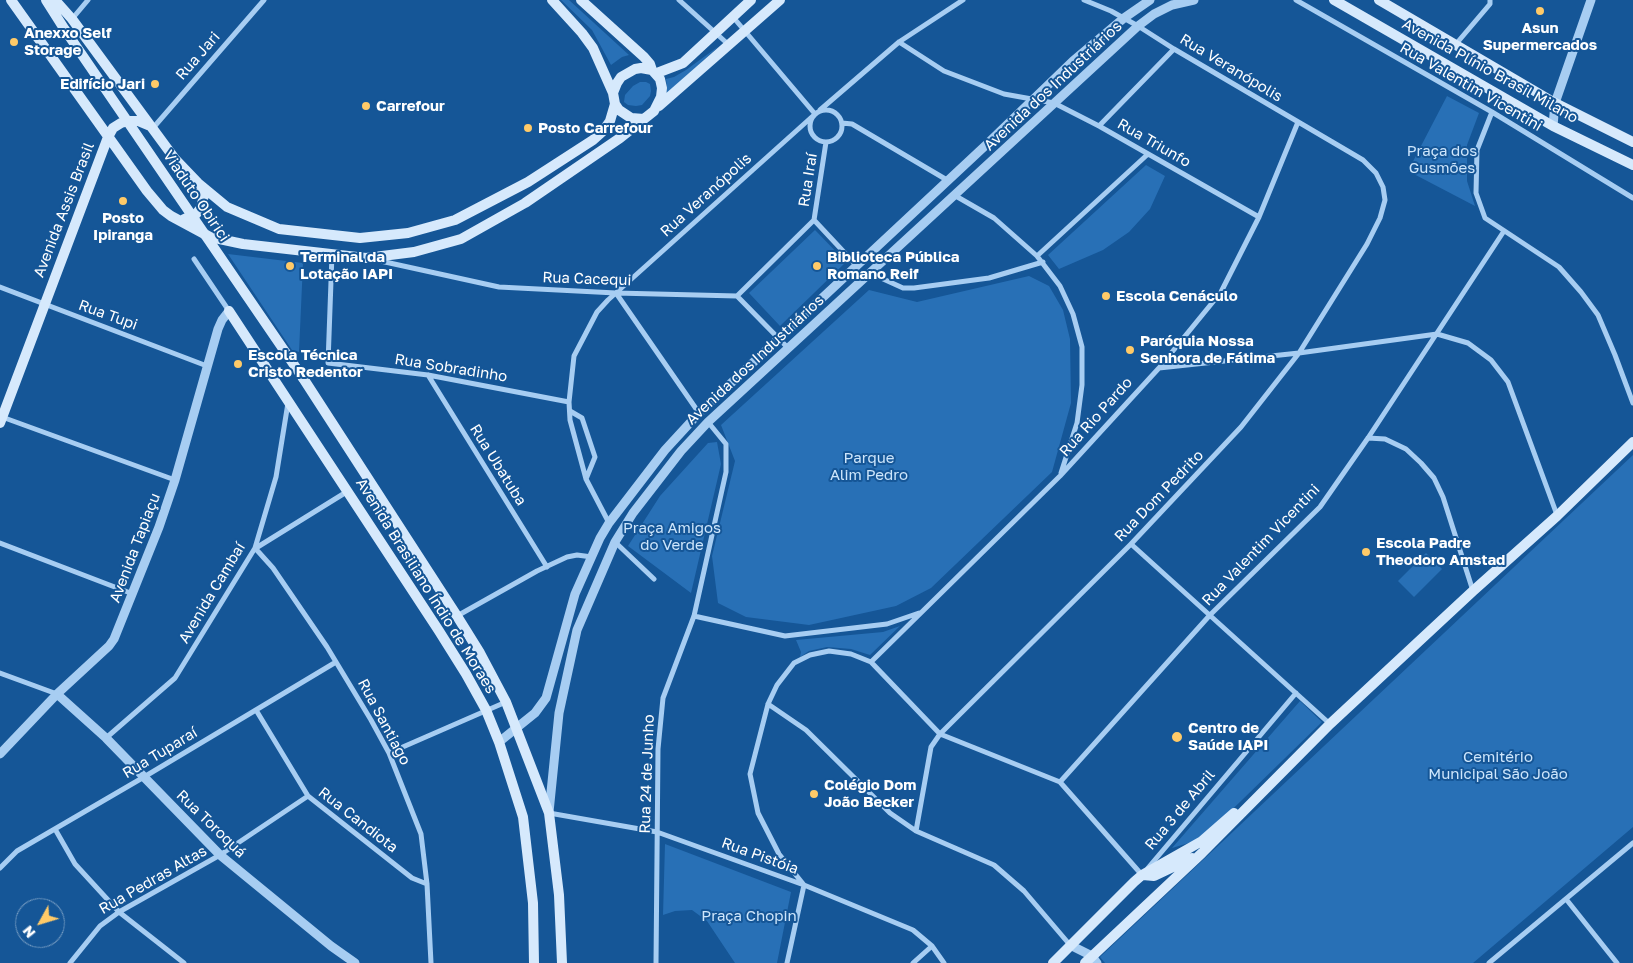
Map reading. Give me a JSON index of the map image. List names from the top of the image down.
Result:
{
  "streets": {
    "main road": [
      "Avenida Plínio Brasil Milano",
      "Viaduto Obirici",
      "Avenida Assis Brasil",
      "Avenida Brasiliano Índio de Moraes"
    ],
    "street": [
      "Rua Jari",
      "Rua Veranópolis",
      "Avenida dos Industriários",
      "Rua Valentim Vicentini",
      "Rua Triunfo",
      "Rua Iraí",
      "Rua Cacequi",
      "Rua Tupi",
      "Rua Sobradinho",
      "Rua Rio Pardo",
      "Rua Ubatuba",
      "Rua Dom Pedrito",
      "Avenida Tapiaçu",
      "Avenida Cambaí",
      "Rua Santiago",
      "Rua Tuparaí",
      "Rua 24 de Junho",
      "Rua 3 de Abril",
      "Rua Candiota",
      "Rua Toroquá",
      "Rua Pistóia",
      "Rua Pedras Altas"
    ]
  },
  "crossings": [
    ["Rua Veranópolis", "Avenida dos Industriários"],
    ["Rua Veranópolis", "Rua Triunfo"],
    ["Rua Veranópolis", "Rua Iraí"],
    ["Rua Veranópolis", "Rua Cacequi"],
    ["Rua Veranópolis", "Rua Sobradinho"],
    ["Rua Veranópolis", "Rua Rio Pardo"],
    ["Rua Veranópolis", "Rua Dom Pedrito"],
    ["Avenida dos Industriários", "Rua Triunfo"],
    ["Avenida dos Industriários", "Rua Iraí"],
    ["Avenida dos Industriários", "Avenida Brasiliano Índio de Moraes"],
    ["Avenida dos Industriários", "Rua 24 de Junho"],
    ["Avenida dos Industriários", "Rua Pistóia"],
    ["Rua Triunfo", "Rua Rio Pardo"],
    ["Viaduto Obirici", "Avenida Brasiliano Índio de Moraes"],
    ["Avenida Assis Brasil", "Rua Tupi"],
    ["Rua Tupi", "Avenida Tapiaçu"],
    ["Rua Sobradinho", "Rua Ubatuba"],
    ["Avenida Tapiaçu", "Avenida Brasiliano Índio de Moraes"],
    ["Avenida Tapiaçu", "Rua Toroquá"],
    ["Avenida Brasiliano Índio de Moraes", "Avenida Cambaí"],
    ["Avenida Brasiliano Índio de Moraes", "Rua Pistóia"],
    ["Avenida Cambaí", "Rua Santiago"],
    ["Avenida Cambaí", "Rua Toroquá"],
    ["Rua Santiago", "Rua Tuparaí"],
    ["Rua Santiago", "Rua Candiota"],
    ["Rua Tuparaí", "Rua Candiota"],
    ["Rua Tuparaí", "Rua Toroquá"],
    ["Rua 24 de Junho", "Rua Pistóia"],
    ["Rua Candiota", "Rua Pedras Altas"],
    ["Rua Toroquá", "Rua Pedras Altas"]
  ],
  "parks": [
    "Praça dos Gusmões",
    "Parque Alim Pedro",
    "Praça Amigos do Verde",
    "Cemitério Municipal São João",
    "Praça Chopin"
  ],
  "places": [
    "Asun Supermercados",
    "Anexxo Self Storage",
    "Edifício Jari",
    "Carrefour",
    "Posto Carrefour",
    "Posto Ipiranga",
    "Terminal da Lotação IAPI",
    "Biblioteca Pública Romano Reif",
    "Escola Cenáculo",
    "Paróquia Nossa Senhora de Fátima",
    "Escola Técnica Cristo Redentor",
    "Escola Padre Theodoro Amstad",
    "Centro de Saúde IAPI",
    "Colégio Dom João Becker"
  ],
  "north": "bottom left"
}
